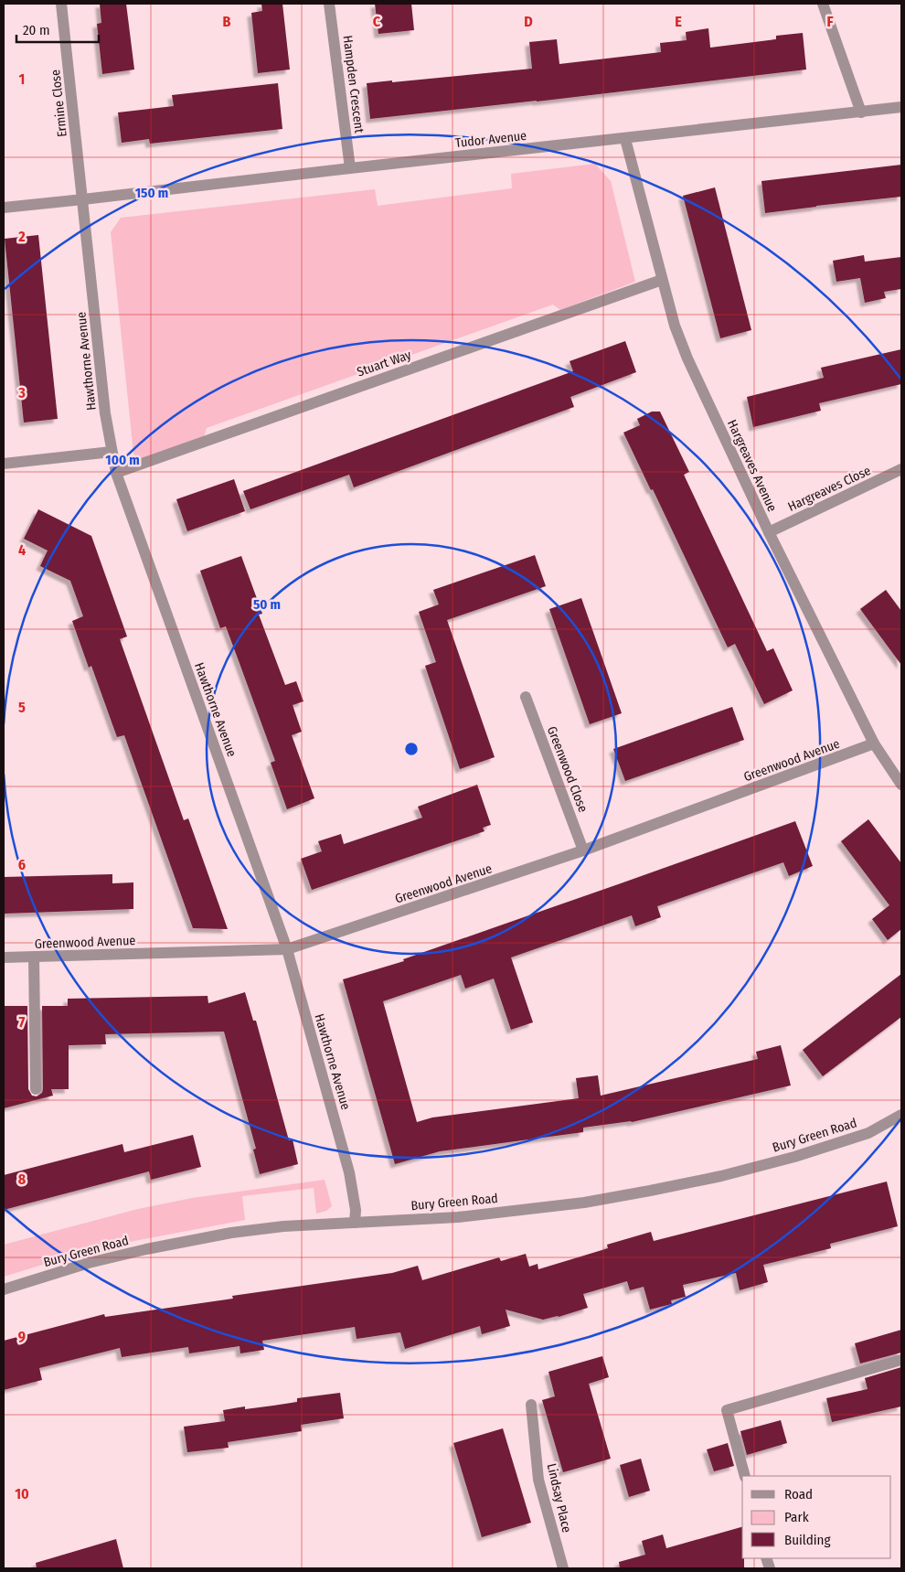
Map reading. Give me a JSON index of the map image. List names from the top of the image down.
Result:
{
  "streets": {
    "street": [
      "Hampden Crescent",
      "Ermine Close",
      "Tudor Avenue",
      "Hawthorne Avenue",
      "Stuart Way",
      "Hargreaves Avenue",
      "Hargreaves Close",
      "Greenwood Avenue",
      "Greenwood Close",
      "Bury Green Road",
      "Lindsay Place"
    ]
  },
  "crossings": [
    ["Hampden Crescent", "Tudor Avenue"],
    ["Ermine Close", "Tudor Avenue"],
    ["Ermine Close", "Hawthorne Avenue"],
    ["Tudor Avenue", "Hawthorne Avenue"],
    ["Tudor Avenue", "Hargreaves Avenue"],
    ["Hawthorne Avenue", "Stuart Way"],
    ["Hawthorne Avenue", "Greenwood Avenue"],
    ["Hawthorne Avenue", "Bury Green Road"],
    ["Stuart Way", "Hargreaves Avenue"],
    ["Hargreaves Avenue", "Hargreaves Close"],
    ["Hargreaves Avenue", "Greenwood Avenue"],
    ["Greenwood Avenue", "Greenwood Close"]
  ],
  "legend": ["Road", "Park", "Building"],
  "scale_bar": "20 m",
  "grid": {
    "columns": [
      "B",
      "C",
      "D",
      "E",
      "F"
    ],
    "rows": [
      "1",
      "2",
      "3",
      "4",
      "5",
      "6",
      "7",
      "8",
      "9",
      "10"
    ]
  },
  "rings": ["150 m", "100 m", "50 m"]
}
